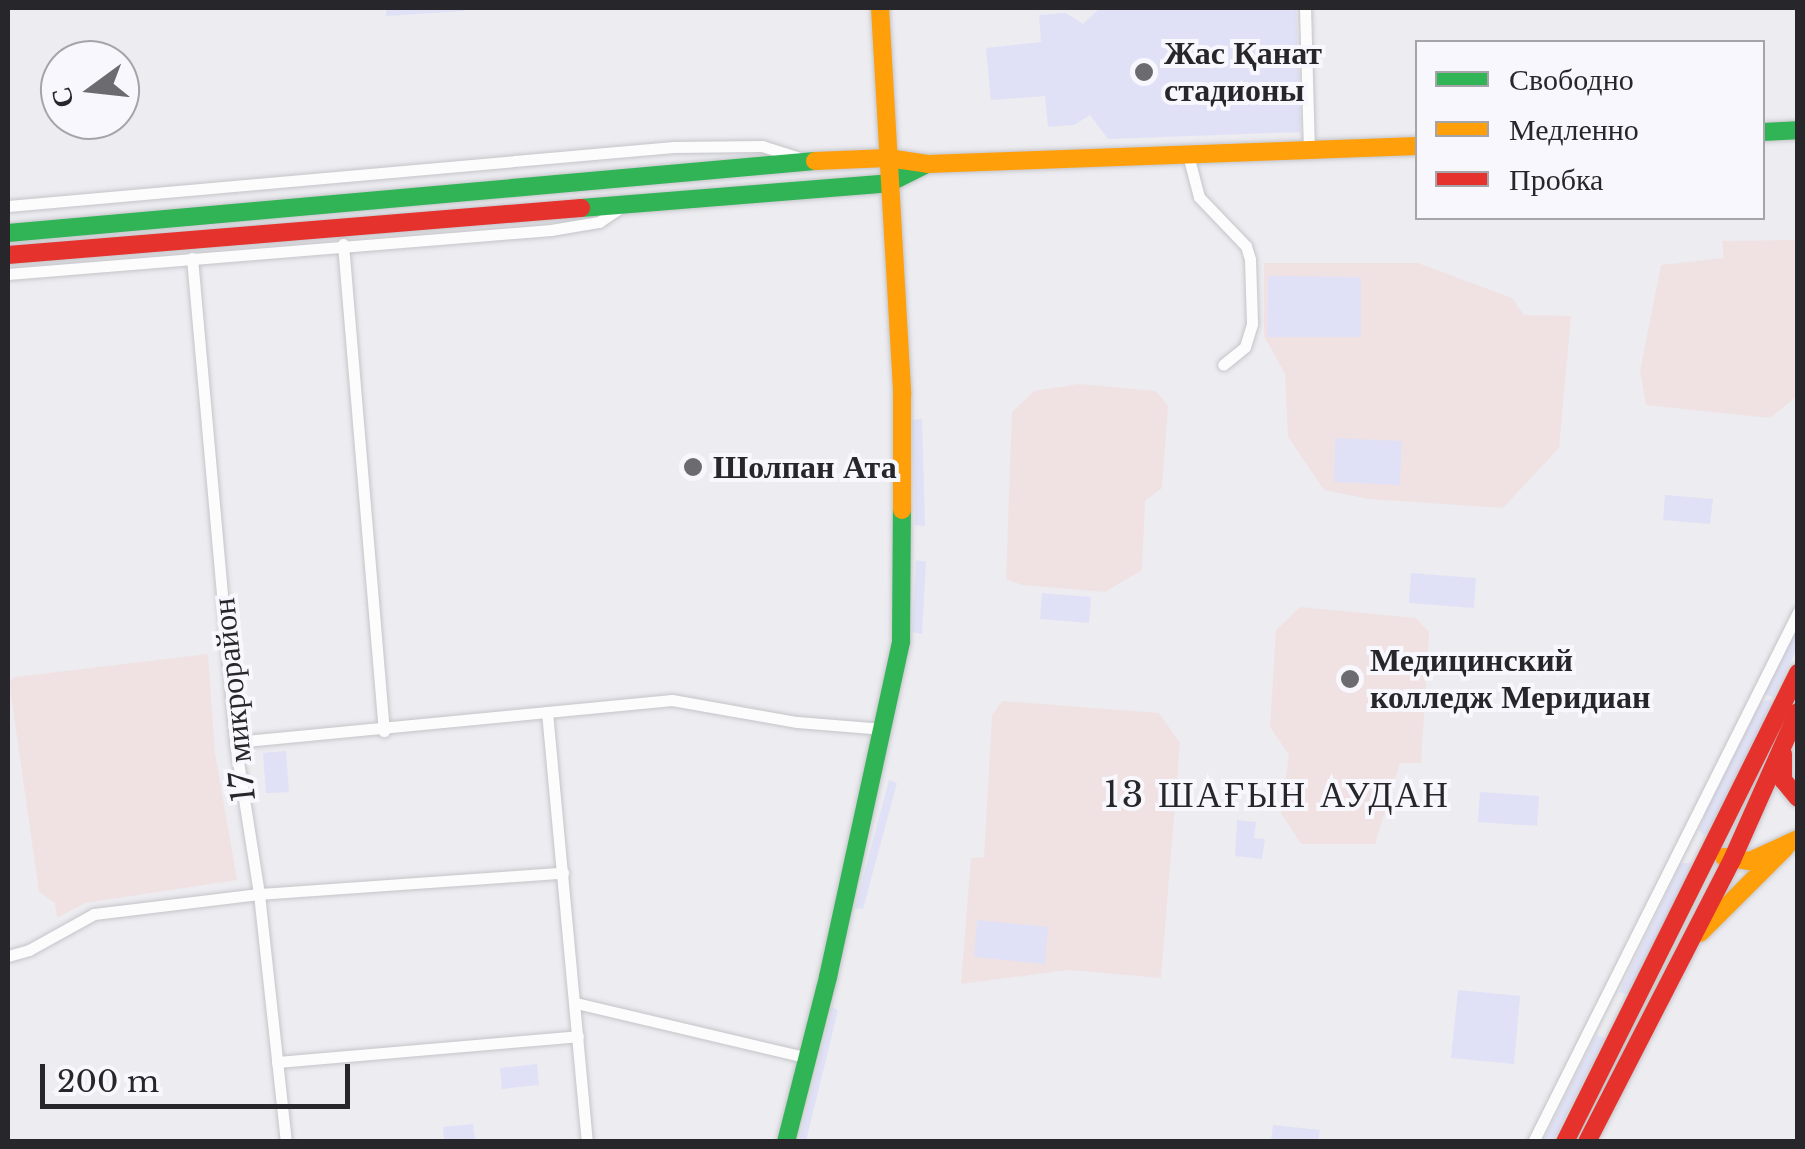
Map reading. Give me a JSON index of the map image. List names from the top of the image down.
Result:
{
  "streets": {
    "street": ["17 микрорайон"]
  },
  "districts": ["13 ШАҒЫН АУДАН"],
  "places": ["Жас Қанат стадионы", "Шолпан Ата", "Медицинский колледж Меридиан"],
  "legend": ["Свободно", "Медленно", "Пробка"],
  "scale_bar": "200 m",
  "north": "left"
}
